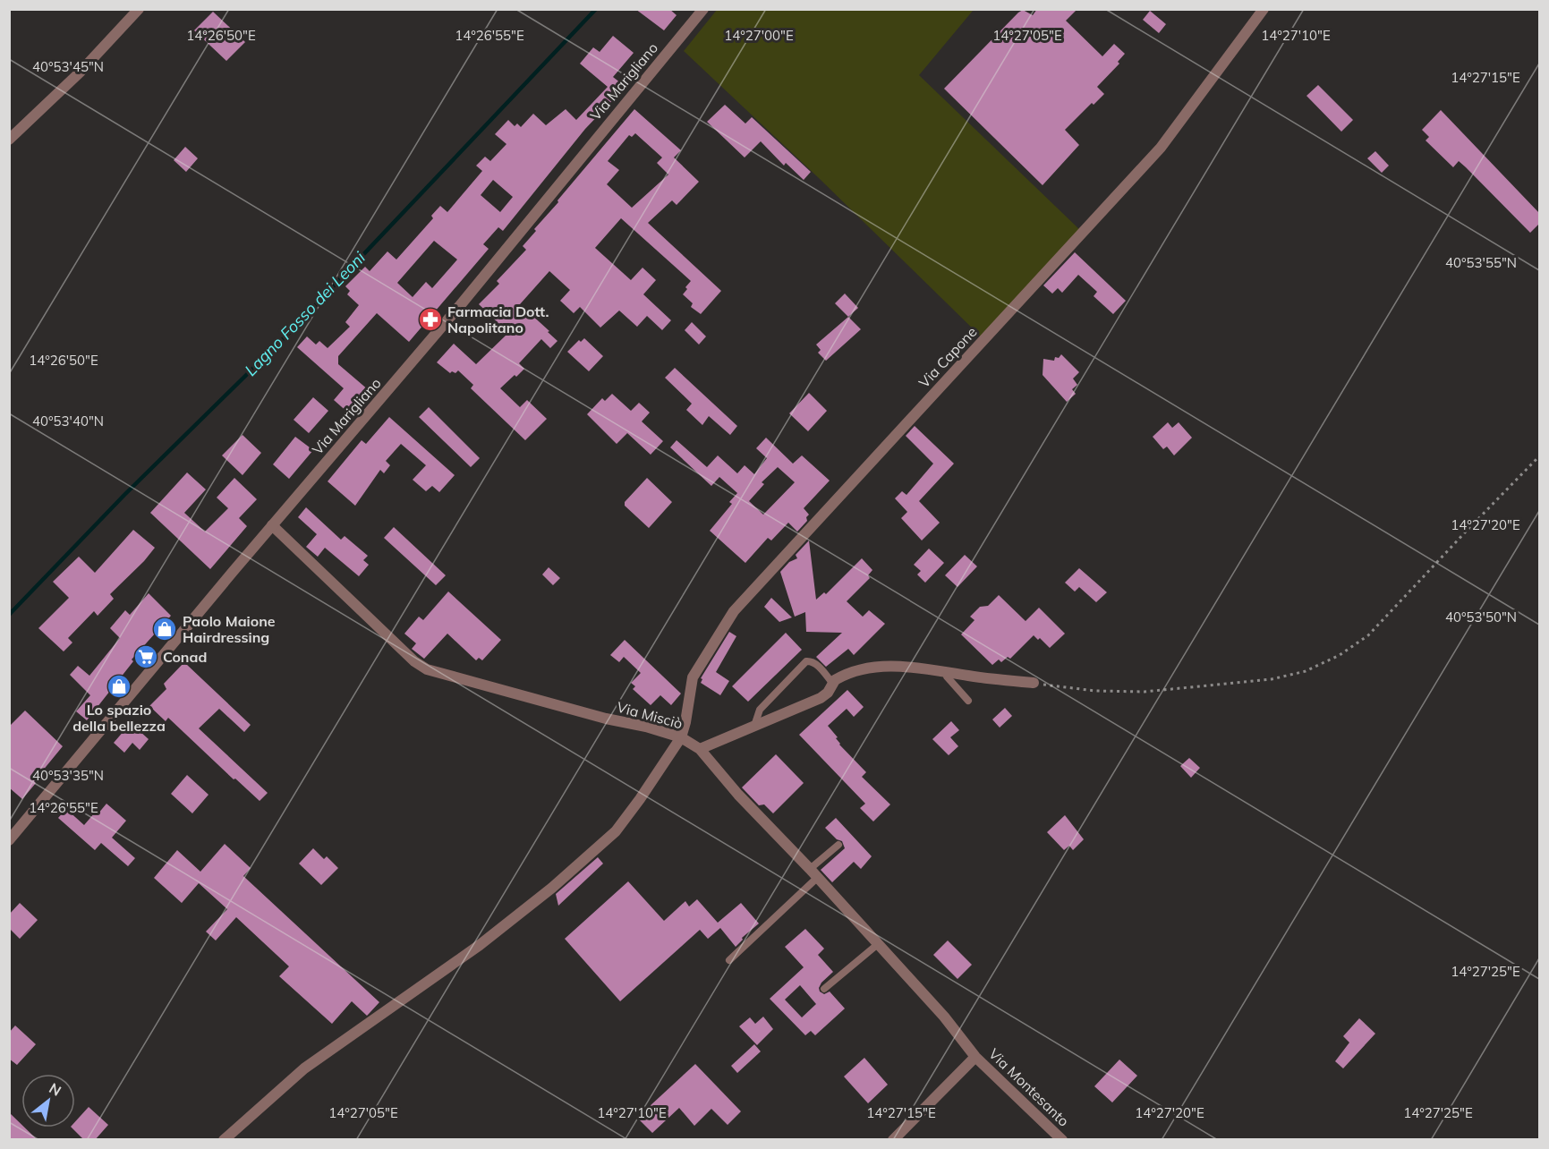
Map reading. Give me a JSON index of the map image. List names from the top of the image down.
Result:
{
  "streets": {
    "street": [
      "Via Marigliano",
      "Via Capone",
      "Via Misciò",
      "Via Montesanto"
    ]
  },
  "crossings": [
    ["Via Marigliano", "Via Misciò"],
    ["Via Capone", "Via Misciò"],
    ["Via Misciò", "Via Montesanto"]
  ],
  "water": ["Lagno Fosso dei Leoni"],
  "places": {
    "pharmacy": ["Farmacia Dott. Napolitano"],
    "shop": ["Paolo Maione Hairdressing", "Lo spazio della bellezza"],
    "supermarket": ["Conad"]
  },
  "north": "top right",
  "coordinates": [
    "14°26'50\"E",
    "14°26'55\"E",
    "14°27'00\"E",
    "14°27'05\"E",
    "14°27'10\"E",
    "40°53'45\"N",
    "14°27'15\"E",
    "40°53'55\"N",
    "40°53'40\"N",
    "14°27'20\"E",
    "40°53'50\"N",
    "40°53'35\"N",
    "14°27'25\"E"
  ]
}
